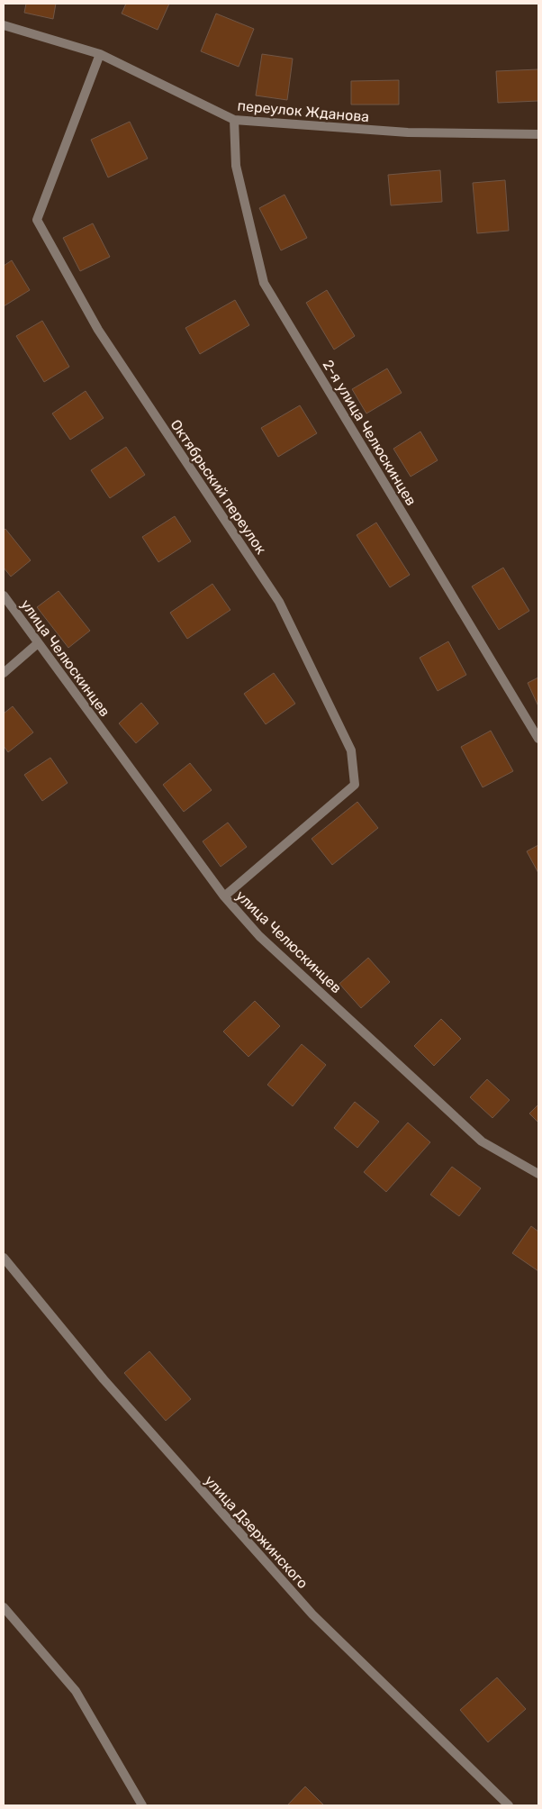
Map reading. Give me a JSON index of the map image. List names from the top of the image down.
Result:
{
  "streets": {
    "street": [
      "переулок Жданова",
      "2-я улица Челюскинцев",
      "Октябрьский переулок",
      "улица Челюскинцев",
      "улица Дзержинского"
    ]
  },
  "crossings": [
    ["переулок Жданова", "2-я улица Челюскинцев"],
    ["переулок Жданова", "Октябрьский переулок"],
    ["Октябрьский переулок", "улица Челюскинцев"]
  ]
}
